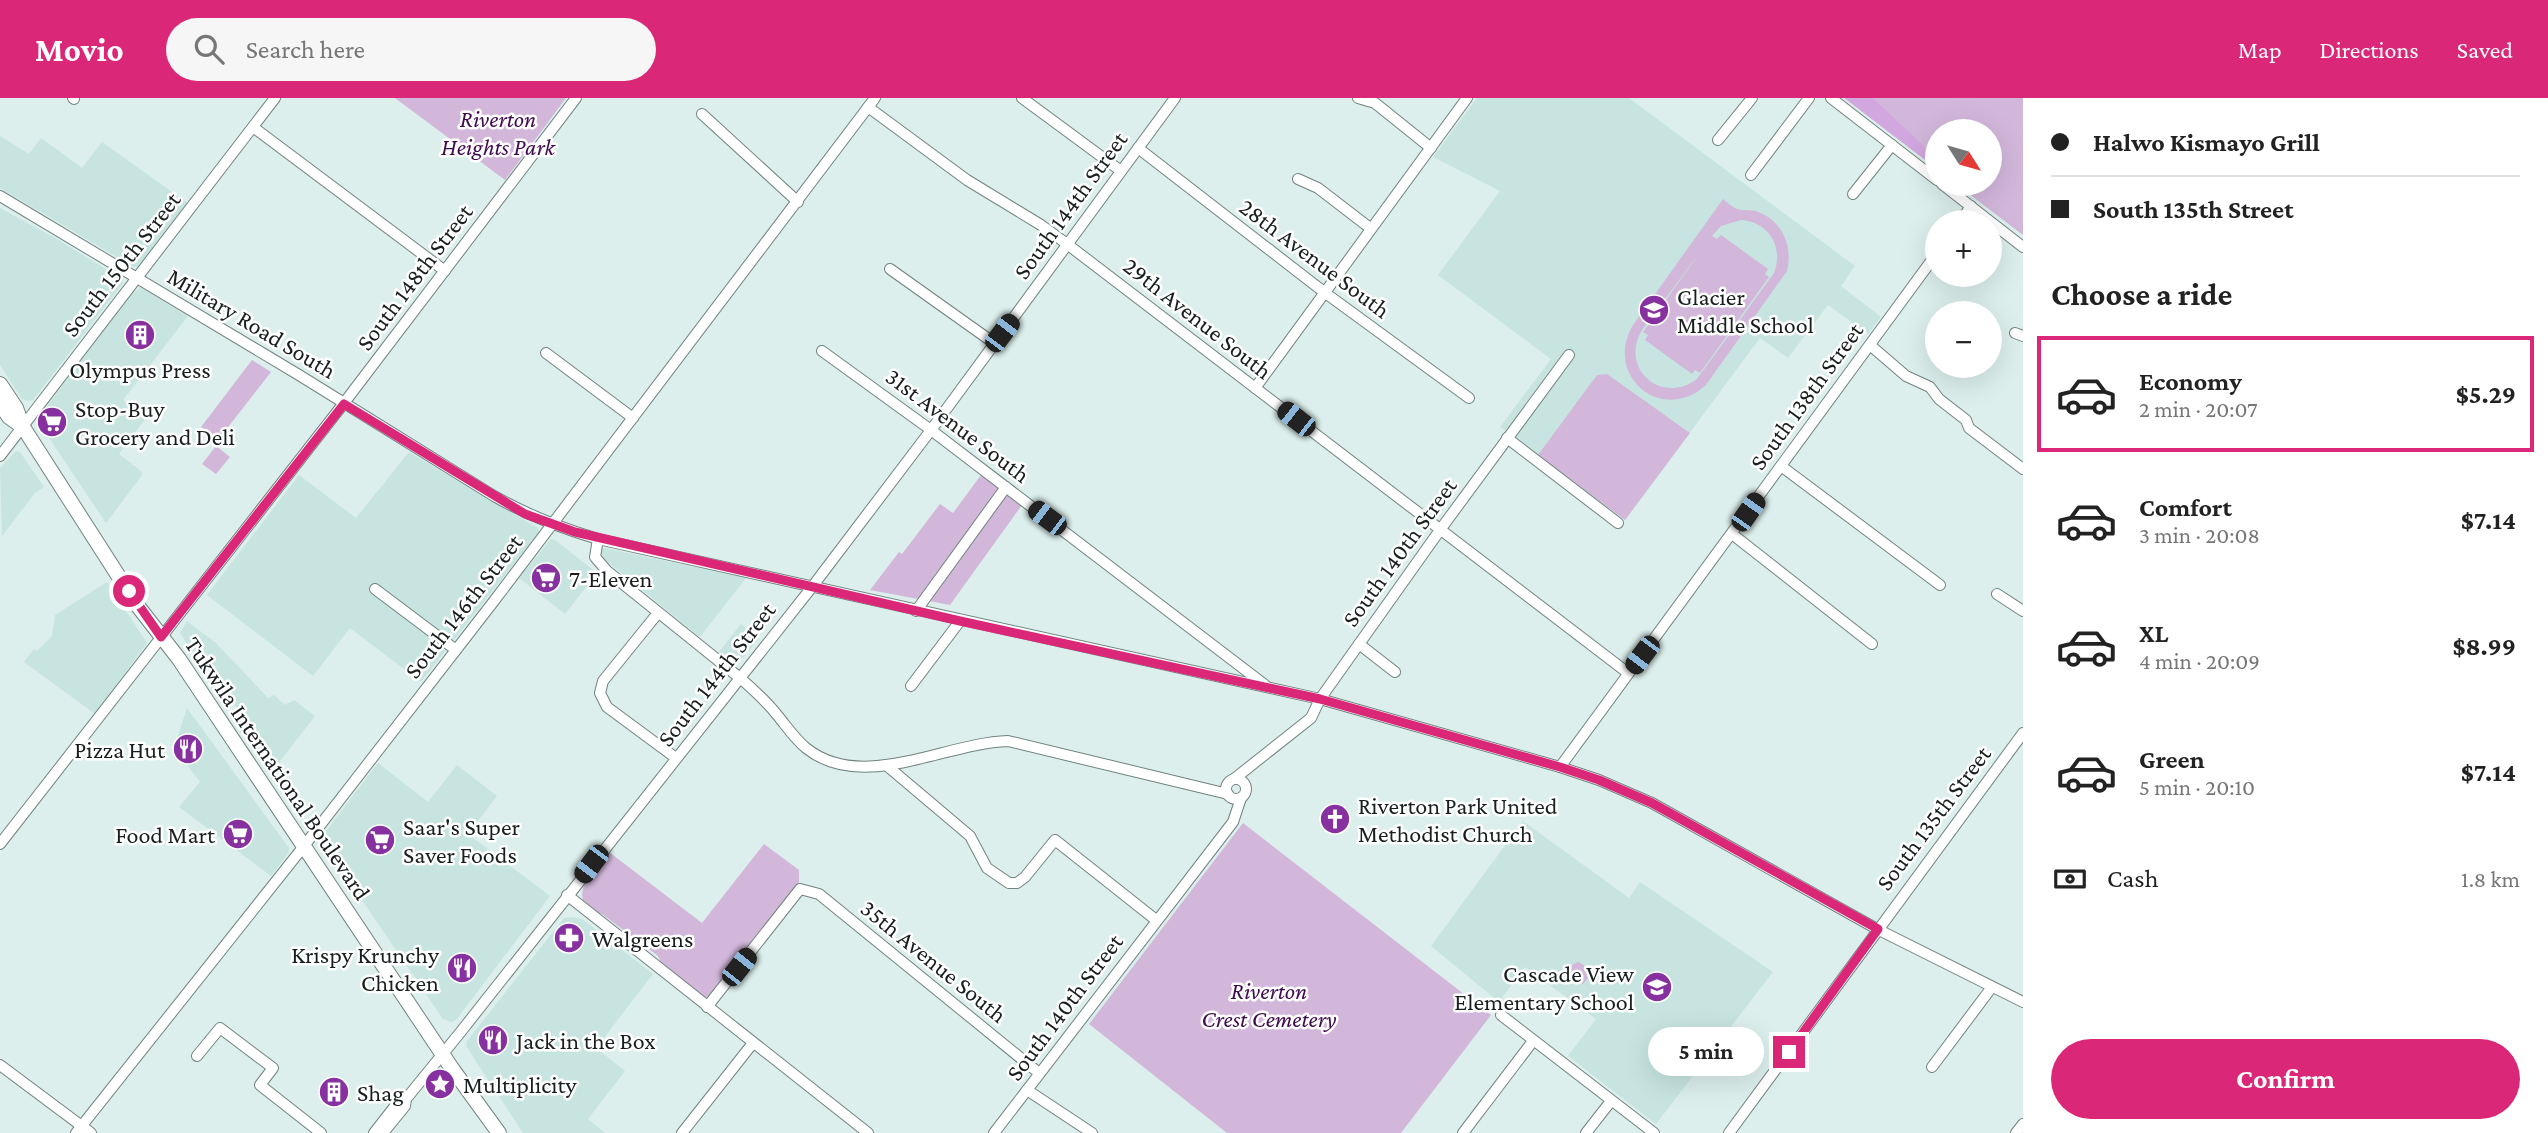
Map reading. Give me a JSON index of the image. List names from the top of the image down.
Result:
{
  "streets": {
    "main road": ["Tukwila International Boulevard"],
    "street": [
      "South 144th Street",
      "28th Avenue South",
      "South 150th Street",
      "South 148th Street",
      "29th Avenue South",
      "Military Road South",
      "South 138th Street",
      "31st Avenue South",
      "South 140th Street",
      "South 146th Street",
      "South 135th Street",
      "35th Avenue South"
    ]
  },
  "crossings": [
    ["South 144th Street", "28th Avenue South"],
    ["South 144th Street", "29th Avenue South"],
    ["South 144th Street", "Military Road South"],
    ["South 144th Street", "31st Avenue South"],
    ["South 144th Street", "Tukwila International Boulevard"],
    ["South 150th Street", "Military Road South"],
    ["South 150th Street", "Tukwila International Boulevard"],
    ["South 148th Street", "Military Road South"],
    ["South 148th Street", "Tukwila International Boulevard"],
    ["29th Avenue South", "South 138th Street"],
    ["29th Avenue South", "South 140th Street"],
    ["29th Avenue South", "South 146th Street"],
    ["Military Road South", "South 138th Street"],
    ["Military Road South", "31st Avenue South"],
    ["Military Road South", "South 140th Street"],
    ["Military Road South", "South 146th Street"],
    ["Military Road South", "South 135th Street"],
    ["South 140th Street", "35th Avenue South"],
    ["South 146th Street", "Tukwila International Boulevard"]
  ],
  "parks": ["Riverton Heights Park", "Riverton Crest Cemetery"],
  "places": {
    "school or university": ["Glacier Middle School", "Cascade View Elementary School"],
    "building": ["Olympus Press", "Shag"],
    "supermarket": [
      "Stop-Buy Grocery and Deli",
      "7-Eleven",
      "Food Mart",
      "Saar's Super Saver Foods"
    ],
    "restaurant": ["Pizza Hut", "Krispy Krunchy Chicken", "Jack in the Box"],
    "church": ["Riverton Park United Methodist Church"],
    "pharmacy": ["Walgreens"],
    "place": ["Multiplicity"]
  },
  "north": "bottom right",
  "page": {
    "header": "Movio",
    "search": "Search here",
    "nav": ["Map", "Directions", "Saved"],
    "banner": ["Halwo Kismayo Grill", "South 135th Street"],
    "map_buttons": ["+", "−"],
    "heading": "Choose a ride",
    "list": [
      {
        "name": "Economy",
        "note": "2 min · 20:07",
        "value": "$5.29"
      },
      {
        "name": "Comfort",
        "note": "3 min · 20:08",
        "value": "$7.14"
      },
      {
        "name": "XL",
        "note": "4 min · 20:09",
        "value": "$8.99"
      },
      {
        "name": "Green",
        "note": "5 min · 20:10",
        "value": "$7.14"
      }
    ],
    "pay": ["Cash", "1.8 km"],
    "buttons": "Confirm",
    "bubble": "5 min"
  }
}
